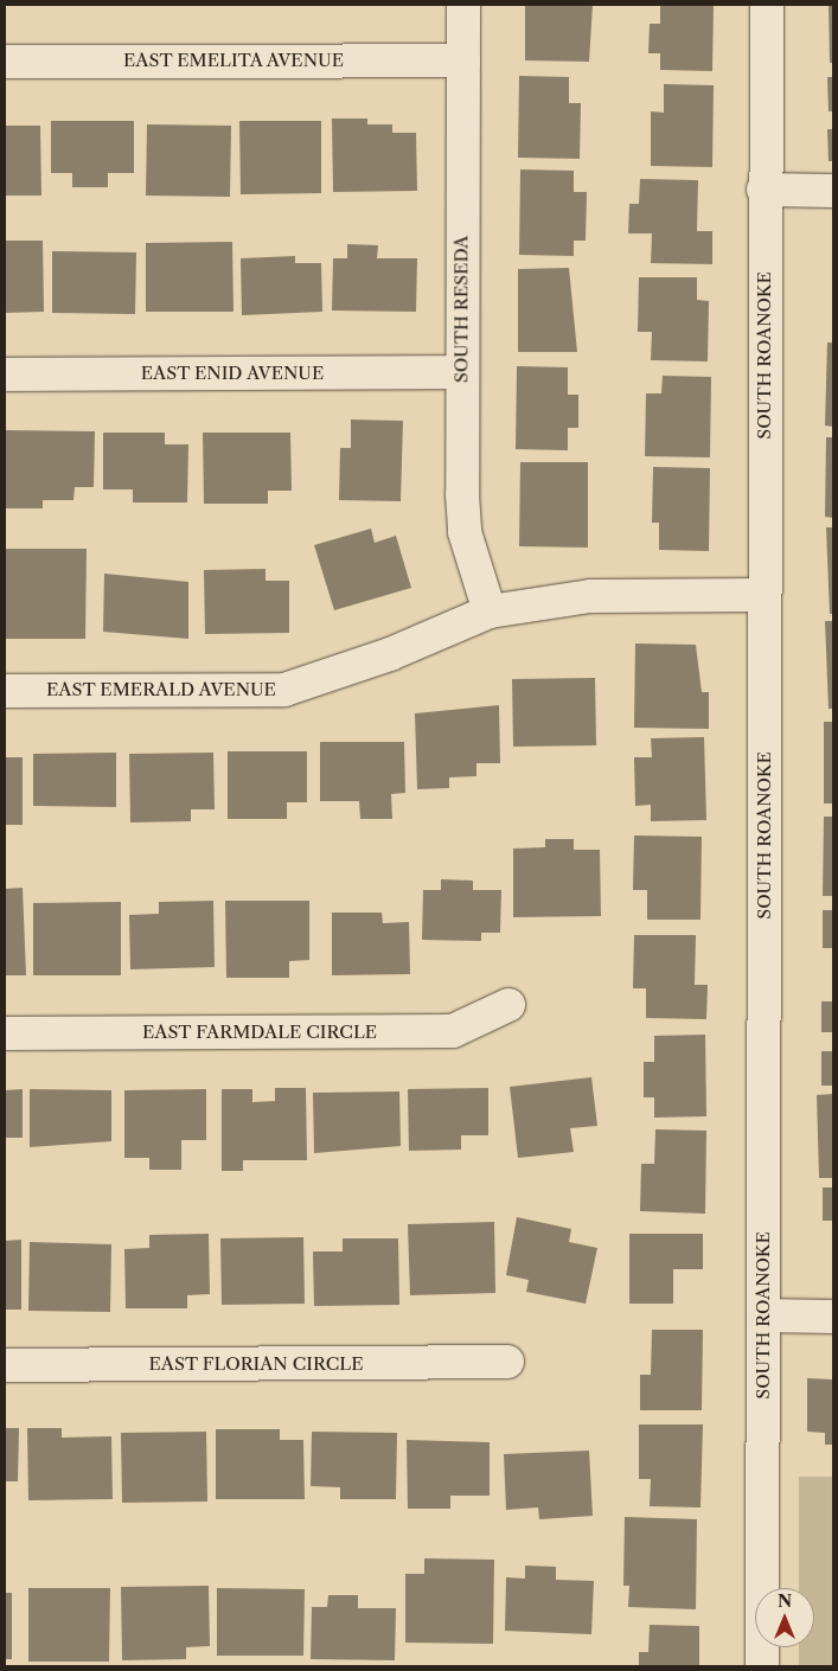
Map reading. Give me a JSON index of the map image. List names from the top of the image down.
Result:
{
  "streets": {
    "street": [
      "EAST EMELITA AVENUE",
      "SOUTH RESEDA",
      "SOUTH ROANOKE",
      "EAST ENID AVENUE",
      "EAST EMERALD AVENUE",
      "EAST FARMDALE CIRCLE",
      "EAST FLORIAN CIRCLE"
    ]
  },
  "crossings": [
    ["EAST EMELITA AVENUE", "SOUTH RESEDA"],
    ["SOUTH RESEDA", "EAST ENID AVENUE"],
    ["SOUTH RESEDA", "EAST EMERALD AVENUE"],
    ["SOUTH ROANOKE", "EAST EMERALD AVENUE"]
  ],
  "north": "top"
}
